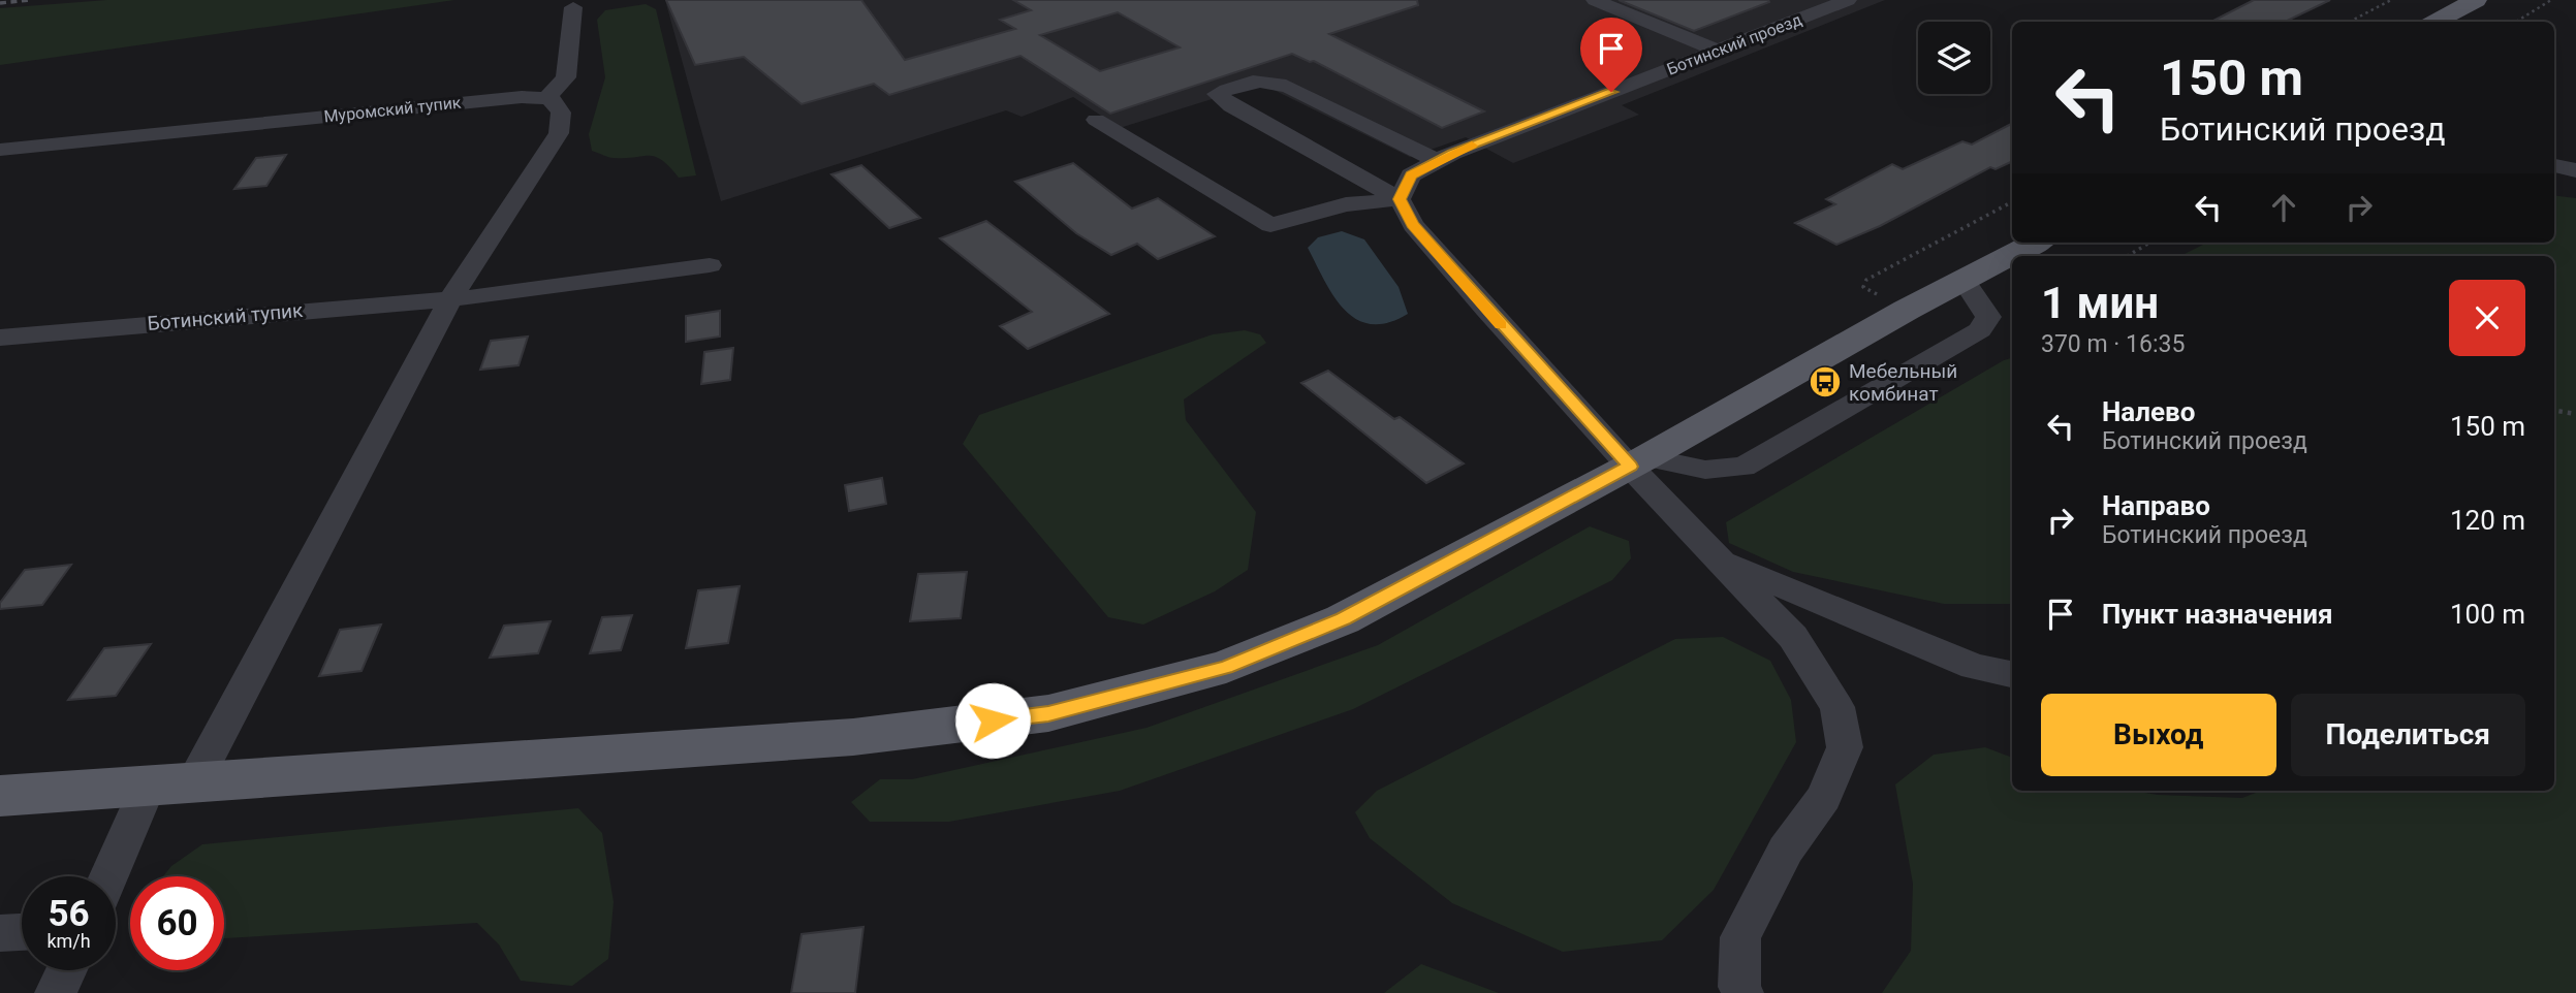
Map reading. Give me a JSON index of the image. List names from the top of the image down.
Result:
{
  "streets": {
    "street": ["Ботинский проезд", "Муромский тупик", "Ботинский тупик"]
  },
  "places": {
    "bus stop": ["Мебельный комбинат"]
  },
  "page": {
    "turn": ["150 m", "Ботинский проезд"],
    "heading": ["1 мин", "370 m · 16:35"],
    "list": [
      {
        "name": "Налево",
        "note": "Ботинский проезд",
        "value": "150 m"
      },
      {
        "name": "Направо",
        "note": "Ботинский проезд",
        "value": "120 m"
      },
      {
        "name": "Пункт назначения",
        "value": "100 m"
      }
    ],
    "buttons": ["Выход", "Поделиться"],
    "speed": "56 km/h",
    "limit": "60"
  }
}
